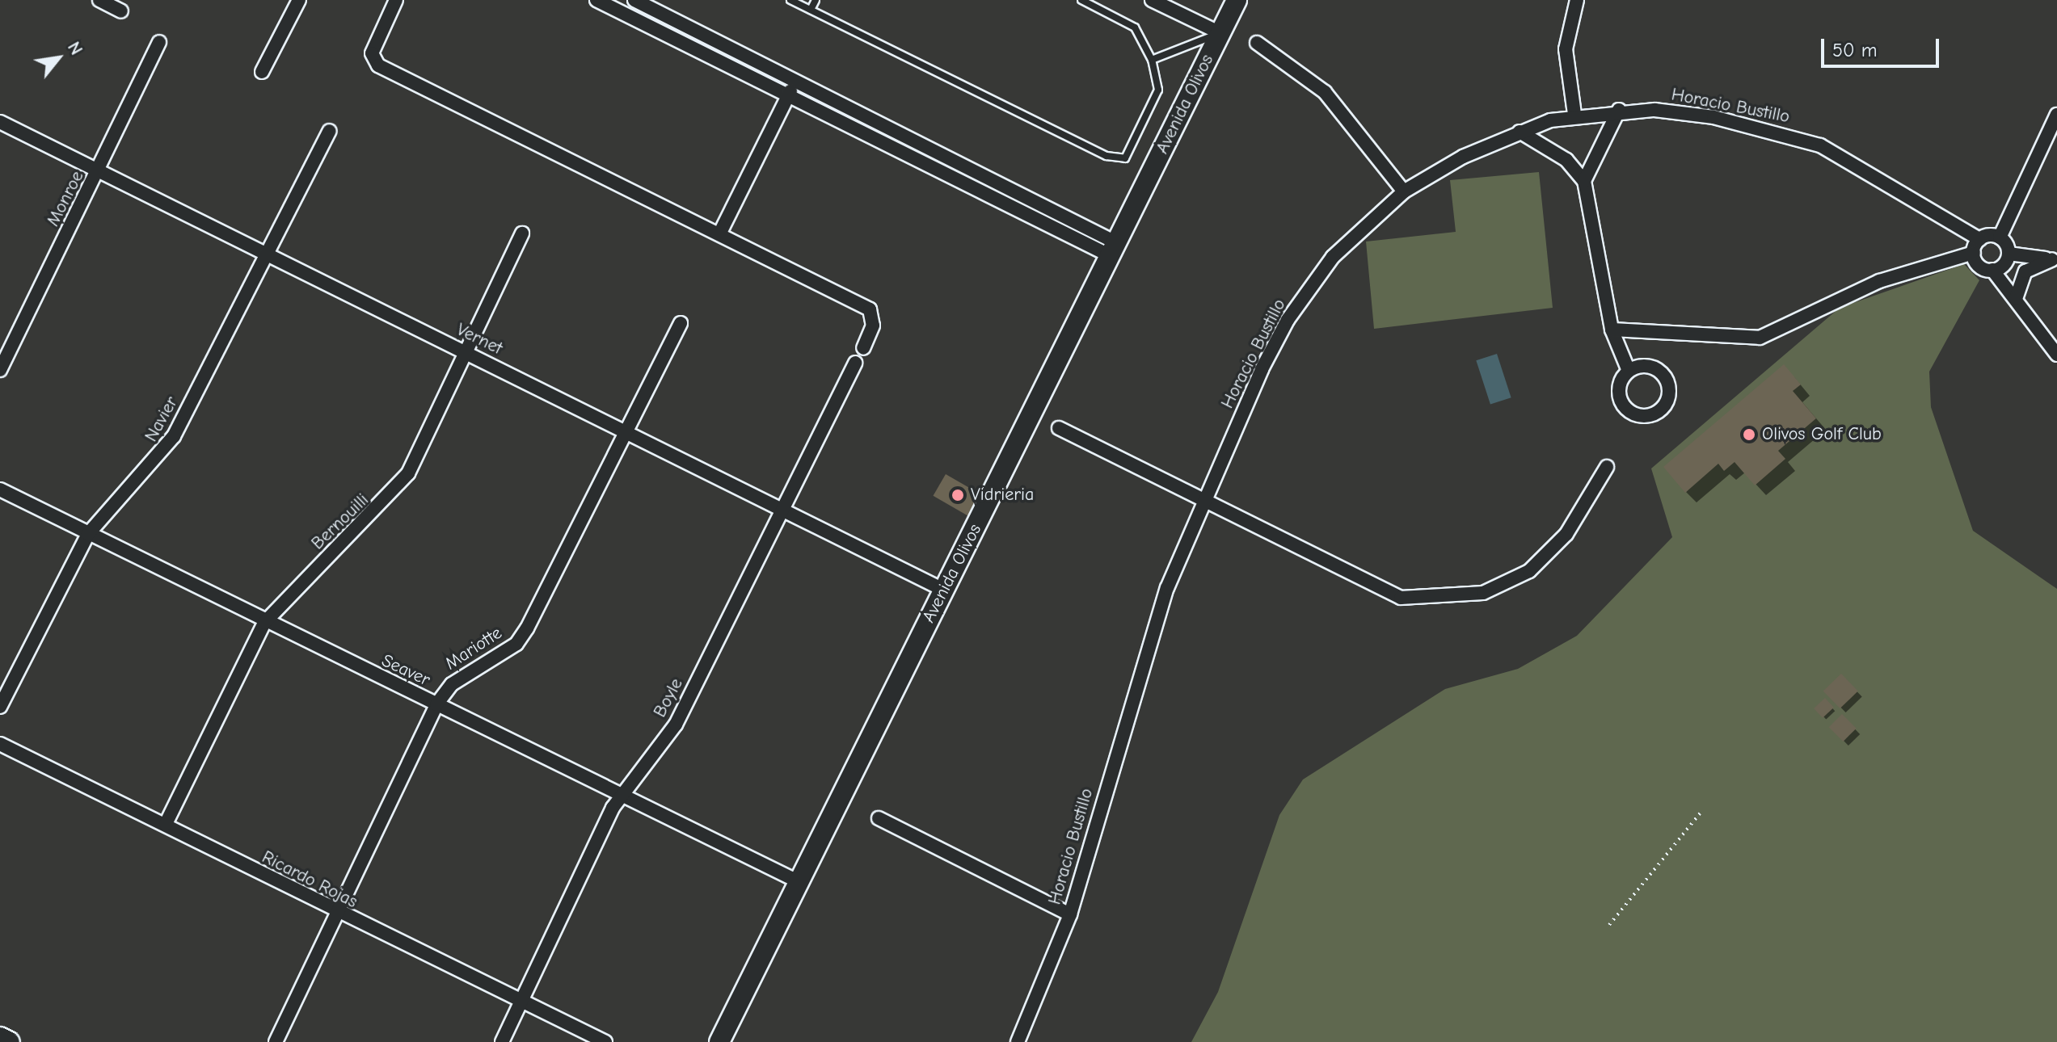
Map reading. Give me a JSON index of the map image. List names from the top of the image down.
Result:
{
  "streets": {
    "street": [
      "Avenida Olivos",
      "Horacio Bustillo",
      "Monroe",
      "Vernet",
      "Navier",
      "Bernouilli",
      "Mariotte",
      "Seaver",
      "Boyle",
      "Ricardo Rojas"
    ]
  },
  "crossings": [
    ["Avenida Olivos", "Vernet"],
    ["Avenida Olivos", "Seaver"],
    ["Monroe", "Vernet"],
    ["Vernet", "Navier"],
    ["Vernet", "Bernouilli"],
    ["Vernet", "Mariotte"],
    ["Vernet", "Boyle"],
    ["Navier", "Seaver"],
    ["Bernouilli", "Seaver"],
    ["Bernouilli", "Ricardo Rojas"],
    ["Mariotte", "Seaver"],
    ["Mariotte", "Ricardo Rojas"],
    ["Seaver", "Boyle"],
    ["Boyle", "Ricardo Rojas"]
  ],
  "places": ["Olivos Golf Club", "Vidrieria"],
  "scale_bar": "50 m",
  "north": "top right"
}
